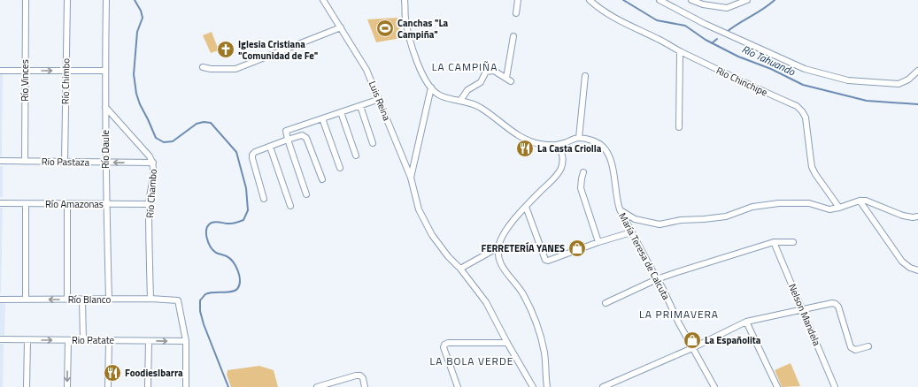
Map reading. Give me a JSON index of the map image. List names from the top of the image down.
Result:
{
  "streets": {
    "street": [
      "Río Vinces",
      "Río Chimbo",
      "Rio Chinchipe",
      "Luis Reina",
      "Río Daule",
      "Río Pastaza",
      "Río Chambo",
      "Río Amazonas",
      "María Teresa de Calcuta",
      "Río Blanco",
      "Nelson Mandela",
      "Rio Patate"
    ]
  },
  "crossings": [
    ["Río Vinces", "Río Pastaza"],
    ["Río Chimbo", "Río Pastaza"],
    ["Río Daule", "Río Pastaza"],
    ["Río Daule", "Río Chambo"],
    ["Río Daule", "Río Amazonas"],
    ["Río Daule", "Río Blanco"],
    ["Río Pastaza", "Río Chambo"],
    ["Río Chambo", "Río Amazonas"],
    ["Río Chambo", "Río Blanco"],
    ["Río Blanco", "Rio Patate"]
  ],
  "one_way": ["Rio Patate"],
  "districts": ["LA CAMPIÑA", "LA PRIMAVERA", "LA BOLA VERDE"],
  "water": ["Río Tahuando"],
  "places": {
    "sports": ["Canchas \"La Campiña\""],
    "church": ["Iglesia Cristiana \"Comunidad de Fe\""],
    "restaurant": ["La Casta Criolla", "FoodiesIbarra"],
    "shop": ["FERRETERÍA YANES", "La Españolita"]
  }
}
